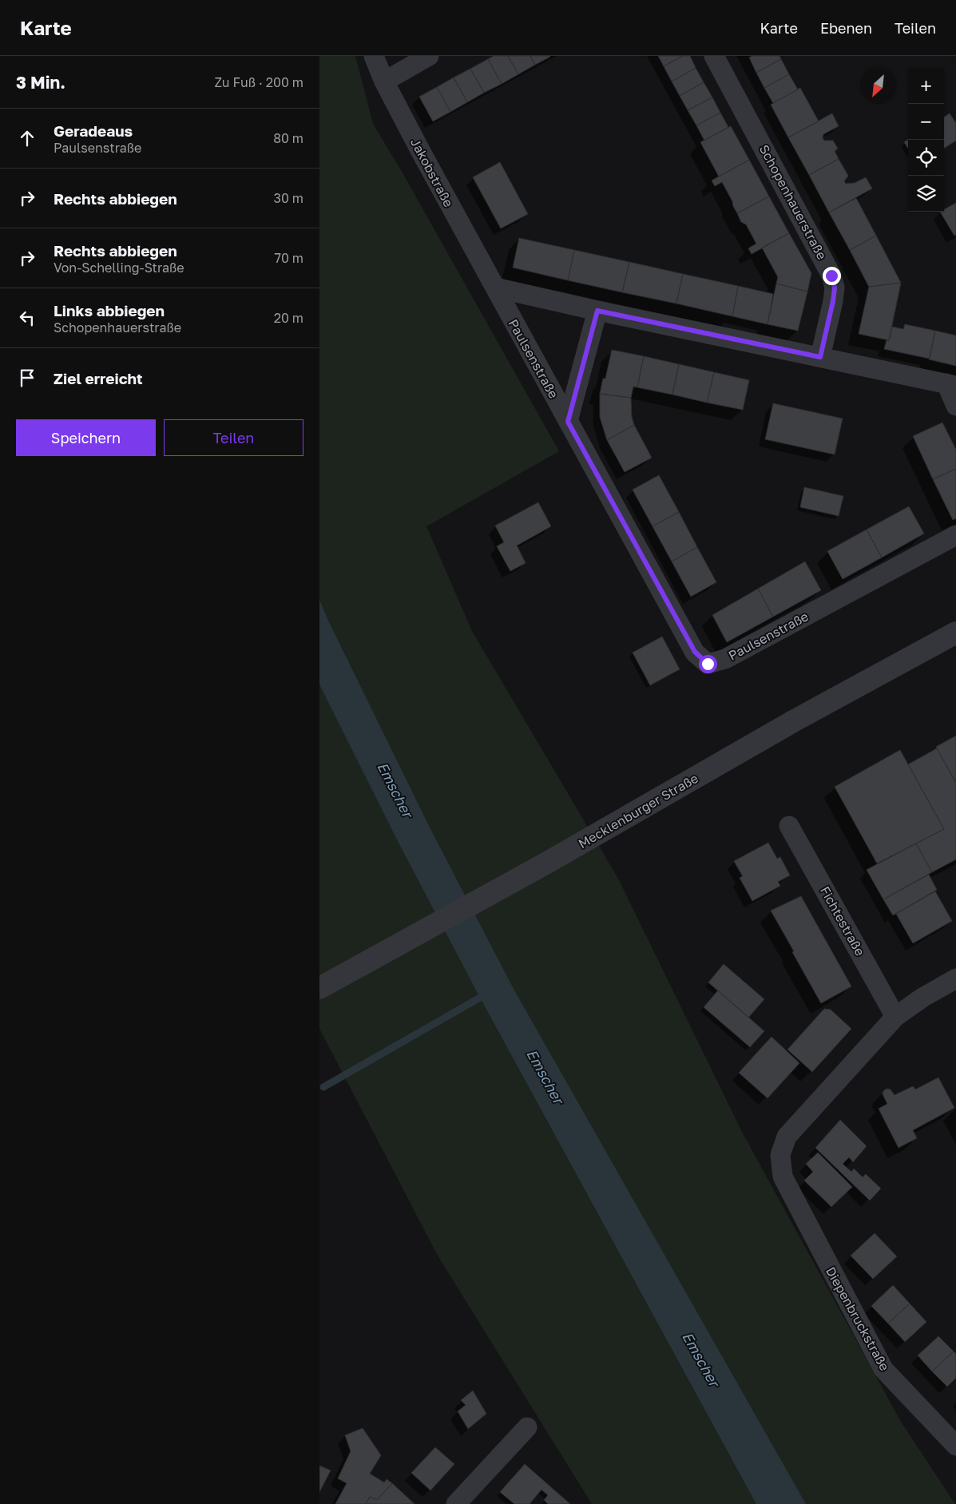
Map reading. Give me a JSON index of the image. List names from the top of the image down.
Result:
{
  "streets": {
    "street": [
      "Jakobstraße",
      "Schopenhauerstraße",
      "Paulsenstraße",
      "Mecklenburger Straße",
      "Fichtestraße",
      "Diepenbruckstraße"
    ]
  },
  "crossings": [
    ["Jakobstraße", "Paulsenstraße"],
    ["Fichtestraße", "Diepenbruckstraße"]
  ],
  "water": ["Emscher"],
  "north": "bottom left",
  "page": {
    "header": "Karte",
    "nav": ["Karte", "Ebenen", "Teilen"],
    "heading": ["3 Min.", "Zu Fuß · 200 m"],
    "map_buttons": ["+", "−"],
    "list": [
      ["Geradeaus", "Paulsenstraße", "80 m"],
      ["Rechts abbiegen", "30 m"],
      ["Rechts abbiegen", "Von-Schelling-Straße", "70 m"],
      ["Links abbiegen", "Schopenhauerstraße", "20 m"],
      "Ziel erreicht"
    ],
    "buttons": ["Speichern", "Teilen"]
  }
}
